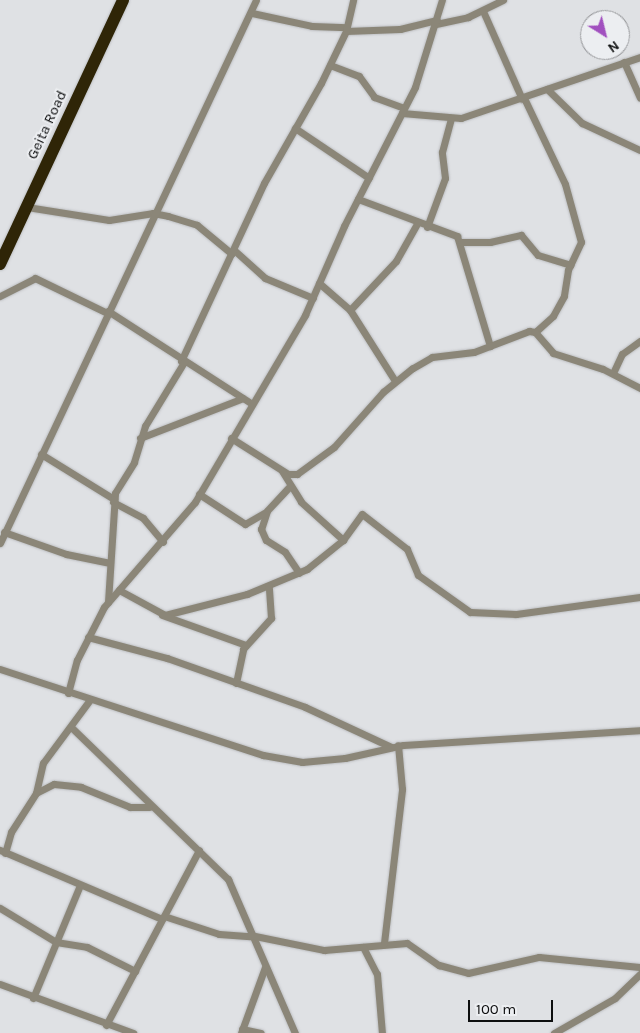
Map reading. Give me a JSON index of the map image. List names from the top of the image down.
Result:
{
  "streets": {
    "highway": ["Geita Road"]
  },
  "scale_bar": "100 m",
  "north": "bottom right"
}
